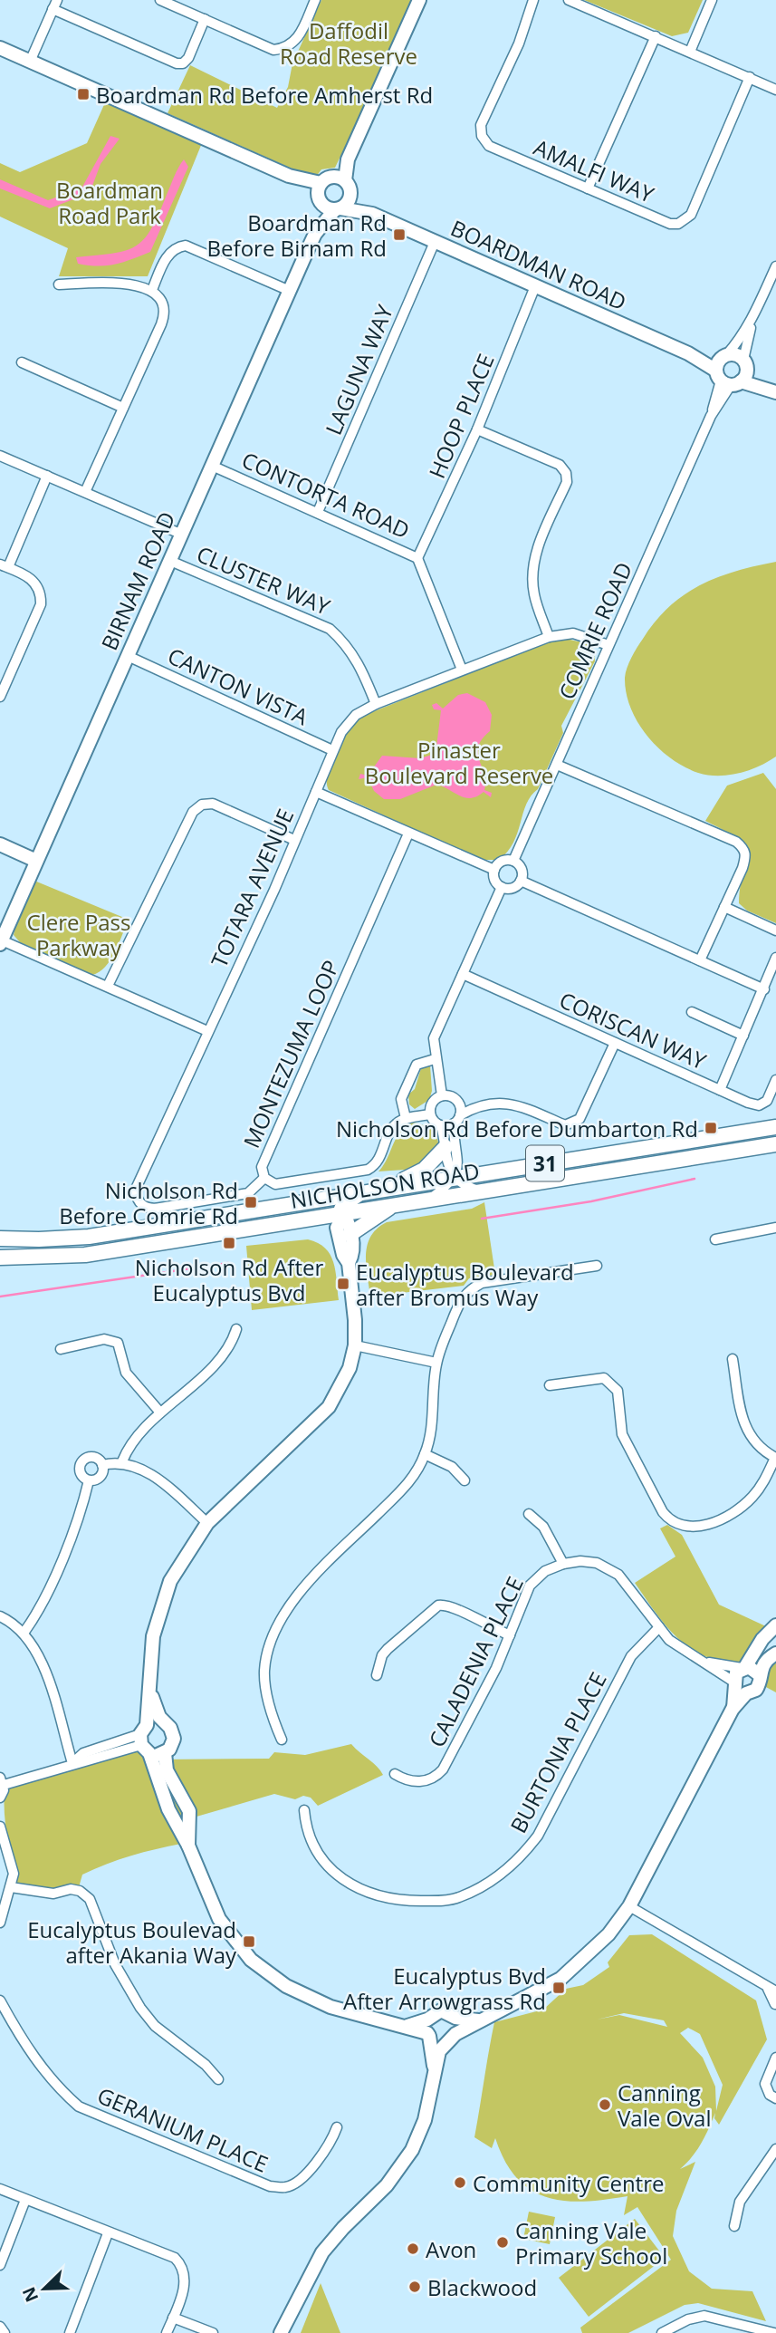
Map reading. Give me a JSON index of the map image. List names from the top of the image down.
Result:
{
  "streets": {
    "main road": ["31", "NICHOLSON ROAD"],
    "street": [
      "AMALFI WAY",
      "BOARDMAN ROAD",
      "LAGUNA WAY",
      "HOOP PLACE",
      "CONTORTA ROAD",
      "CLUSTER WAY",
      "BIRNAM ROAD",
      "COMRIE ROAD",
      "CANTON VISTA",
      "TOTARA AVENUE",
      "CORISCAN WAY",
      "MONTEZUMA LOOP",
      "CALADENIA PLACE",
      "BURTONIA PLACE",
      "GERANIUM PLACE"
    ]
  },
  "crossings": [
    ["BOARDMAN ROAD", "LAGUNA WAY"],
    ["BOARDMAN ROAD", "HOOP PLACE"],
    ["BOARDMAN ROAD", "BIRNAM ROAD"],
    ["BOARDMAN ROAD", "COMRIE ROAD"],
    ["LAGUNA WAY", "CONTORTA ROAD"],
    ["HOOP PLACE", "CONTORTA ROAD"],
    ["CONTORTA ROAD", "BIRNAM ROAD"],
    ["CONTORTA ROAD", "TOTARA AVENUE"],
    ["CLUSTER WAY", "BIRNAM ROAD"],
    ["CLUSTER WAY", "TOTARA AVENUE"],
    ["BIRNAM ROAD", "CANTON VISTA"],
    ["COMRIE ROAD", "TOTARA AVENUE"],
    ["CANTON VISTA", "TOTARA AVENUE"],
    ["TOTARA AVENUE", "MONTEZUMA LOOP"],
    ["CALADENIA PLACE", "BURTONIA PLACE"]
  ],
  "parks": [
    "Daffodil Road Reserve",
    "Boardman Road Park",
    "Pinaster Boulevard Reserve",
    "Clere Pass Parkway"
  ],
  "places": {
    "transit": [
      "Boardman Rd Before Amherst Rd",
      "Boardman Rd Before Birnam Rd",
      "Nicholson Rd Before Dumbarton Rd",
      "Nicholson Rd Before Comrie Rd",
      "Nicholson Rd After Eucalyptus Bvd",
      "Eucalyptus Boulevard after Bromus Way",
      "Eucalyptus Boulevad after Akania Way",
      "Eucalyptus Bvd After Arrowgrass Rd"
    ],
    "other": [
      "Canning Vale Oval",
      "Community Centre",
      "Canning Vale Primary School",
      "Avon",
      "Blackwood"
    ]
  },
  "north": "bottom left"
}
